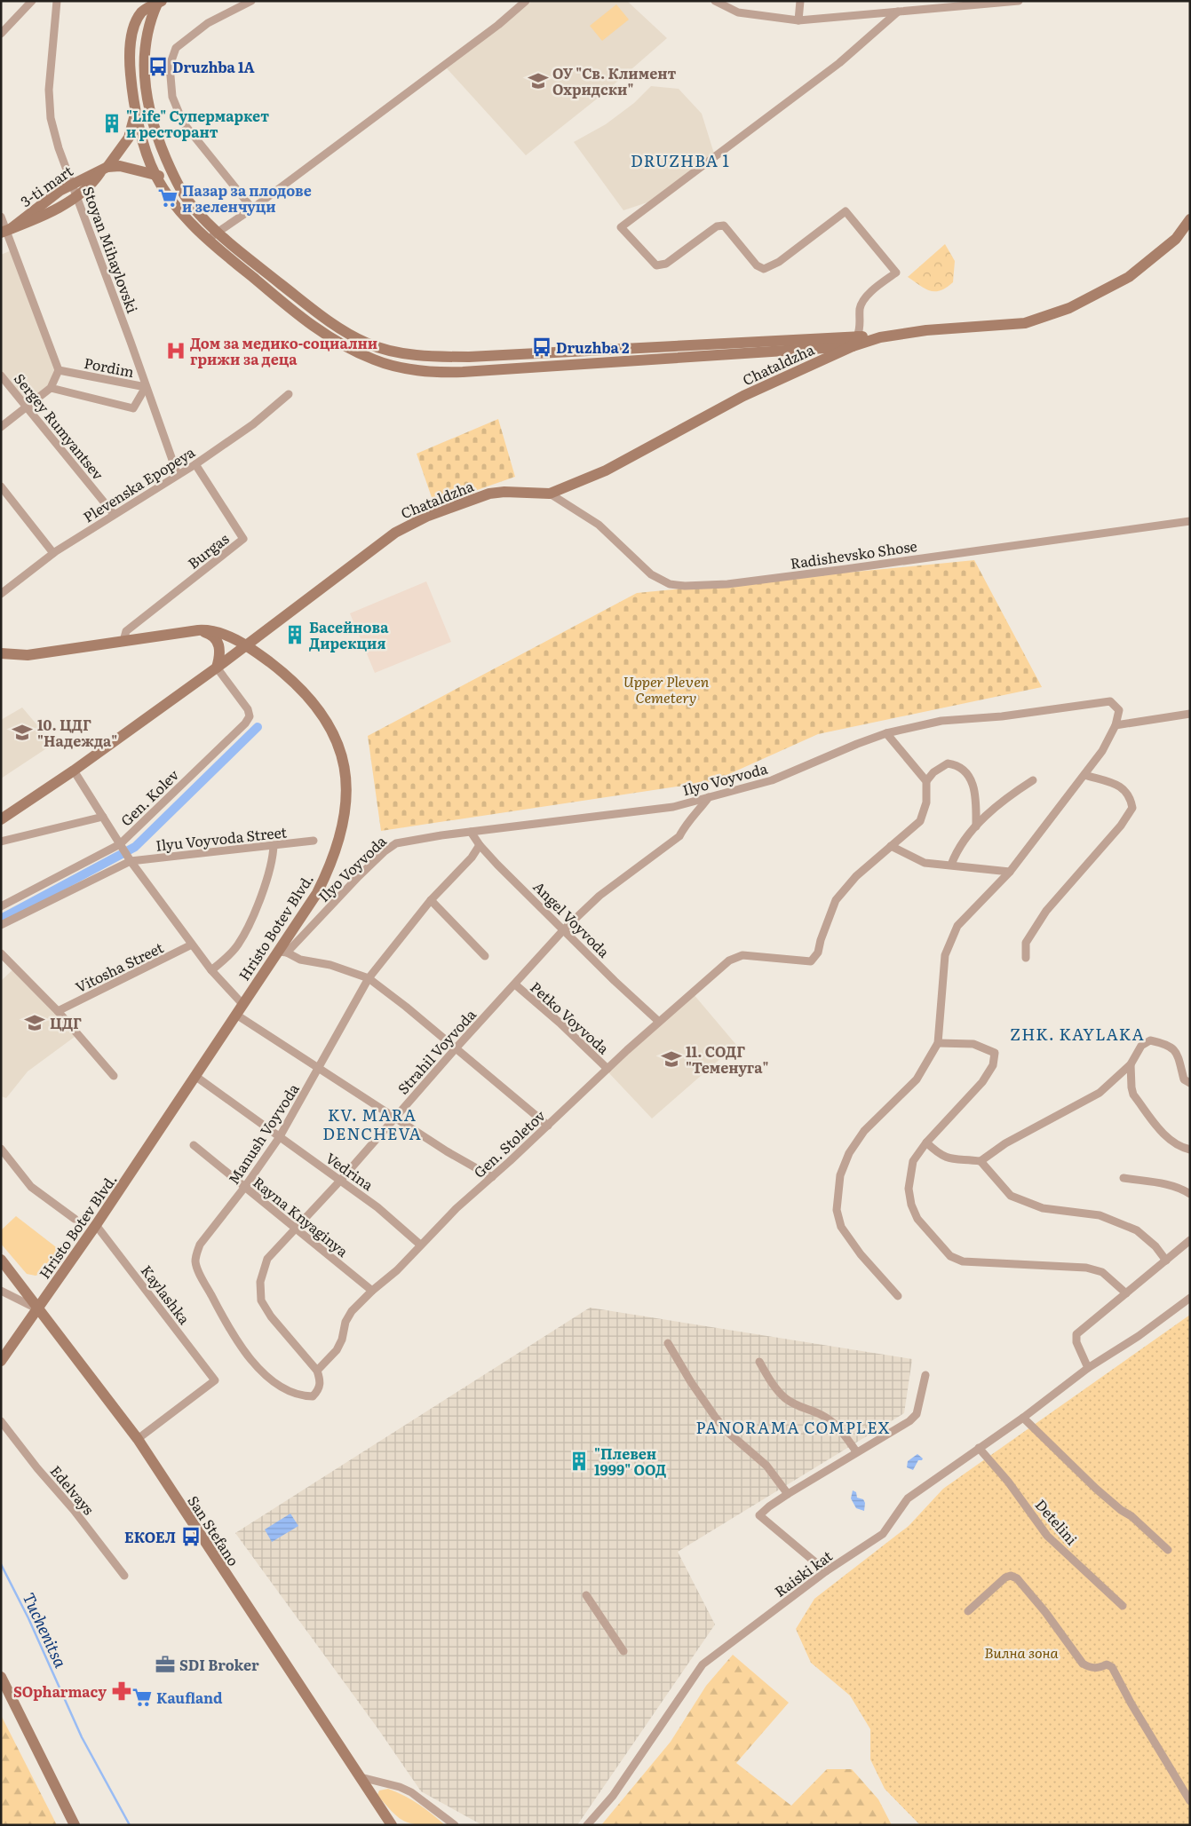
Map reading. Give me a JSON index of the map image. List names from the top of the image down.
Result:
{
  "streets": {
    "street": [
      "3-ti mart",
      "Stoyan Mihaylovski",
      "Chataldzha",
      "Pordim",
      "Sergey Rumyantsev",
      "Plevenska Epopeya",
      "Burgas",
      "Radishevsko Shose",
      "Ilyo Voyvoda",
      "Gen. Kolev",
      "Ilyu Voyvoda Street",
      "Angel Voyvoda",
      "Hristo Botev Blvd.",
      "Vitosha Street",
      "Petko Voyvoda",
      "Strahil Voyvoda",
      "Manush Voyvoda",
      "Gen. Stoletov",
      "Vedrina",
      "Rayna Knyaginya",
      "Kaylashka",
      "Edelvays",
      "Detelini",
      "San Stefano",
      "Raiski kat"
    ]
  },
  "crossings": [
    ["3-ti mart", "Stoyan Mihaylovski"],
    ["Stoyan Mihaylovski", "Pordim"],
    ["Stoyan Mihaylovski", "Plevenska Epopeya"],
    ["Chataldzha", "Radishevsko Shose"],
    ["Chataldzha", "Gen. Kolev"],
    ["Chataldzha", "Hristo Botev Blvd."],
    ["Sergey Rumyantsev", "Plevenska Epopeya"],
    ["Plevenska Epopeya", "Burgas"],
    ["Burgas", "Hristo Botev Blvd."],
    ["Ilyo Voyvoda", "Angel Voyvoda"],
    ["Ilyo Voyvoda", "Hristo Botev Blvd."],
    ["Ilyo Voyvoda", "Strahil Voyvoda"],
    ["Gen. Kolev", "Ilyu Voyvoda Street"],
    ["Angel Voyvoda", "Strahil Voyvoda"],
    ["Angel Voyvoda", "Manush Voyvoda"],
    ["Angel Voyvoda", "Gen. Stoletov"],
    ["Hristo Botev Blvd.", "Vedrina"],
    ["Hristo Botev Blvd.", "Kaylashka"],
    ["Hristo Botev Blvd.", "San Stefano"],
    ["Petko Voyvoda", "Strahil Voyvoda"],
    ["Petko Voyvoda", "Gen. Stoletov"],
    ["Strahil Voyvoda", "Manush Voyvoda"],
    ["Strahil Voyvoda", "Gen. Stoletov"],
    ["Strahil Voyvoda", "Vedrina"],
    ["Strahil Voyvoda", "Rayna Knyaginya"],
    ["Manush Voyvoda", "Gen. Stoletov"],
    ["Manush Voyvoda", "Vedrina"],
    ["Manush Voyvoda", "Rayna Knyaginya"],
    ["Gen. Stoletov", "Vedrina"],
    ["Gen. Stoletov", "Rayna Knyaginya"],
    ["Kaylashka", "San Stefano"],
    ["Detelini", "Raiski kat"]
  ],
  "districts": [
    "DRUZHBA 1",
    "ZHK. KAYLAKA",
    "KV. MARA DENCHEVA",
    "PANORAMA COMPLEX"
  ],
  "water": ["Tuchenitsa"],
  "parks": ["Upper Pleven Cemetery", "Вилна зона"],
  "places": {
    "bus stop": ["Druzhba 1A", "Druzhba 2", "ЕКОЕЛ"],
    "school or university": [
      "ОУ \"Св. Климент Охридски\"",
      "10. ЦДГ \"Надежда\"",
      "ЦДГ",
      "11. СОДГ \"Теменуга\""
    ],
    "building": ["\"Life\" Супермаркет и ресторант", "Басейнова Дирекция", "\"Плевен 1999\" ООД"],
    "supermarket": ["Пазар за плодове и зеленчуци", "Kaufland"],
    "hospital": ["Дом за медико-социални грижи за деца"],
    "office": ["SDI Broker"],
    "pharmacy": ["SOpharmacy"]
  }
}
